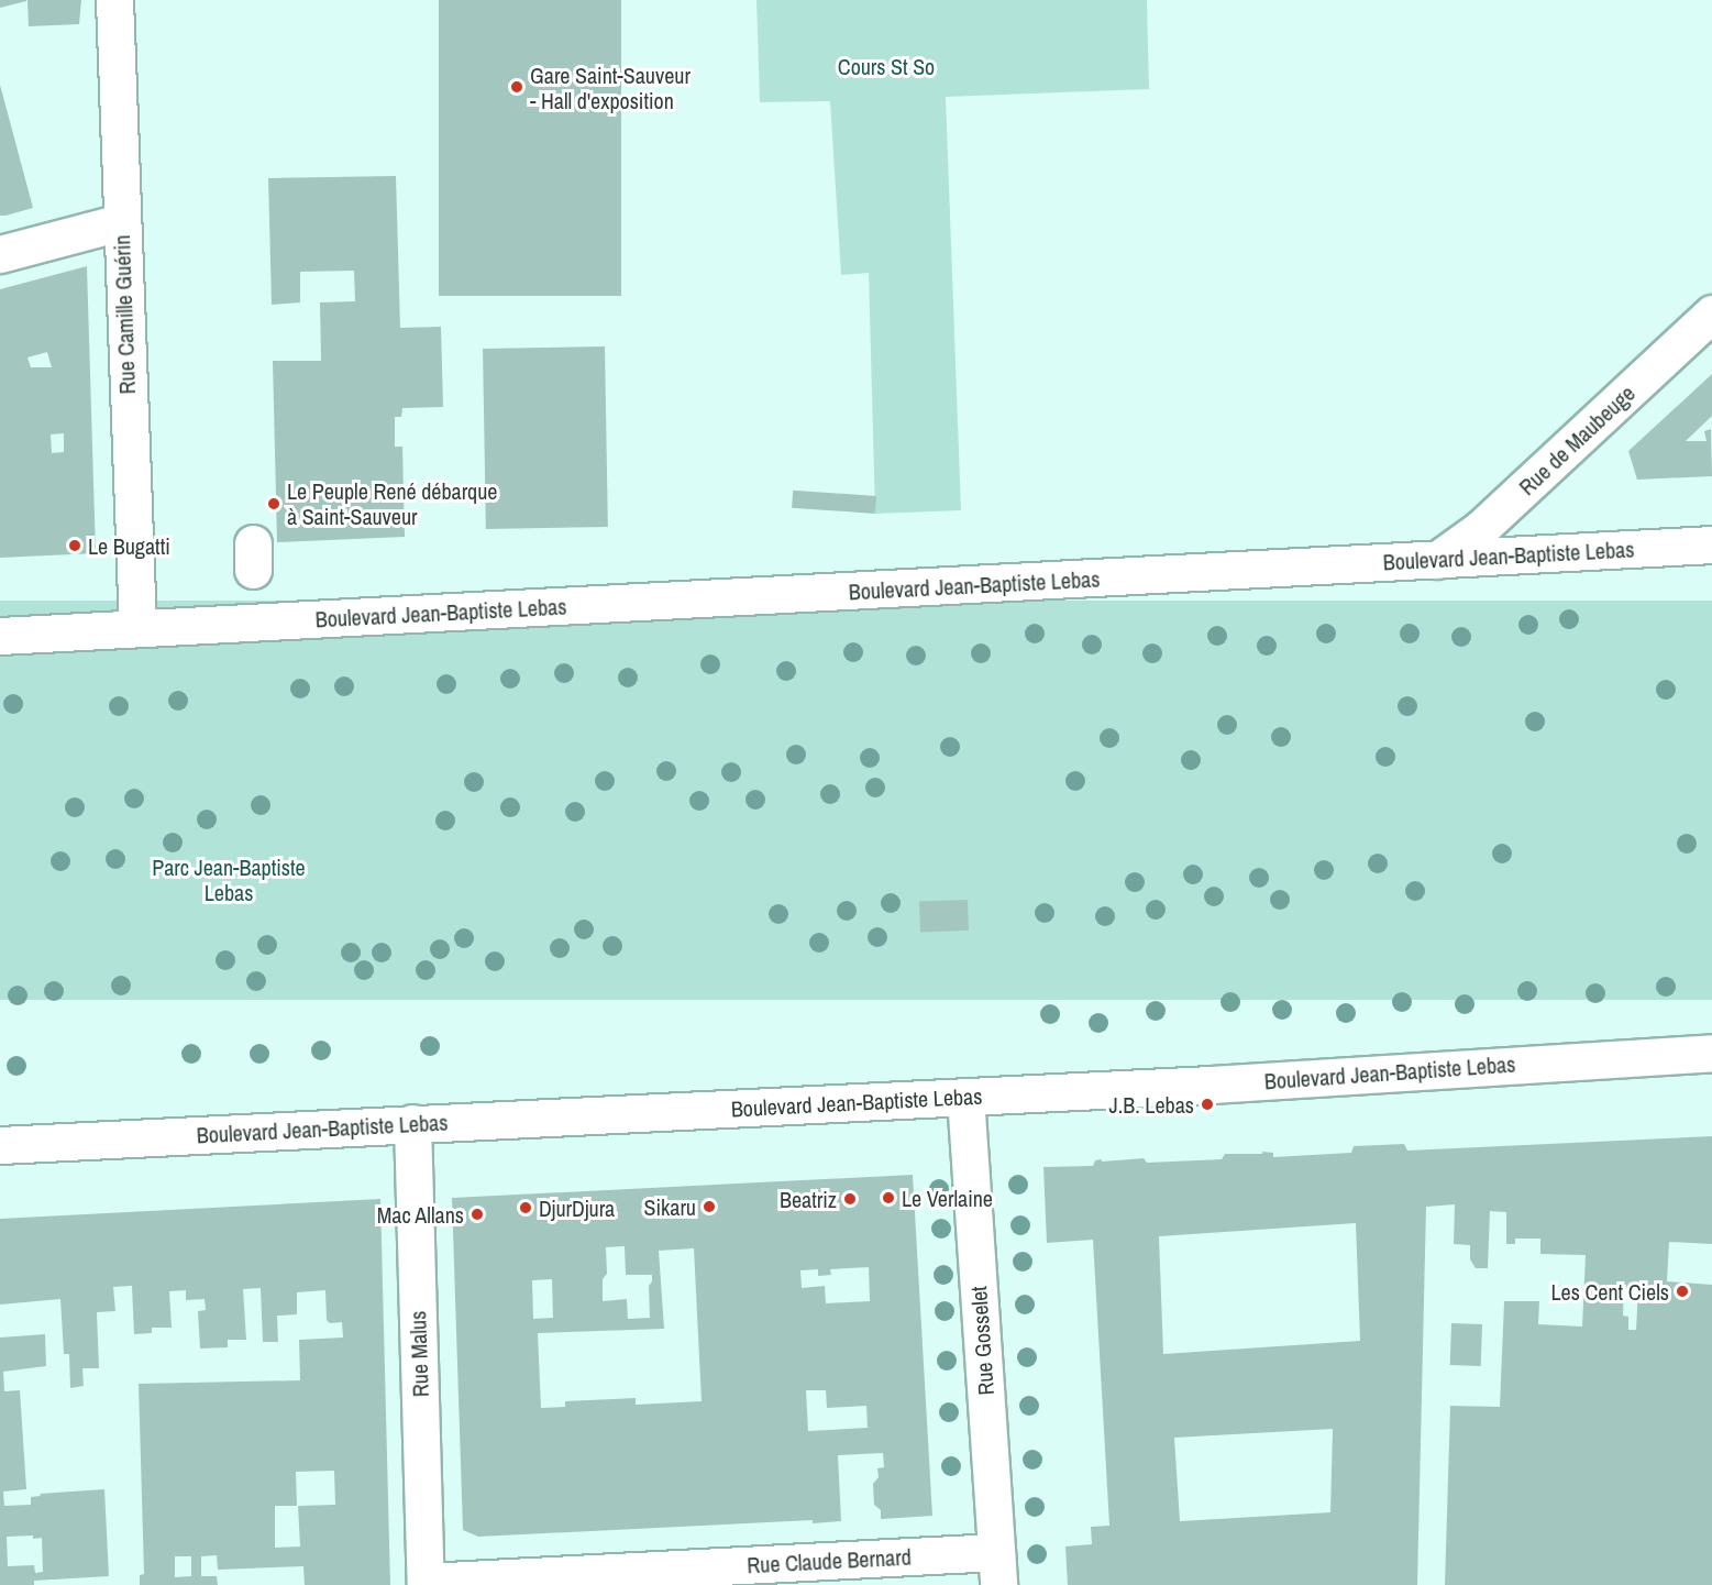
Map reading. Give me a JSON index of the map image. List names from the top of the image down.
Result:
{
  "streets": {
    "main road": [
      "Rue Camille Guérin",
      "Rue de Maubeuge",
      "Boulevard Jean-Baptiste Lebas",
      "Rue Gosselet",
      "Rue Malus",
      "Rue Claude Bernard"
    ]
  },
  "crossings": [
    ["Rue Camille Guérin", "Boulevard Jean-Baptiste Lebas"],
    ["Rue de Maubeuge", "Boulevard Jean-Baptiste Lebas"],
    ["Boulevard Jean-Baptiste Lebas", "Rue Gosselet"],
    ["Boulevard Jean-Baptiste Lebas", "Rue Malus"],
    ["Rue Gosselet", "Rue Claude Bernard"],
    ["Rue Malus", "Rue Claude Bernard"]
  ],
  "parks": ["Cours St So", "Parc Jean-Baptiste Lebas"],
  "places": [
    "Gare Saint-Sauveur - Hall d'exposition",
    "Le Peuple René débarque à Saint-Sauveur",
    "Le Bugatti",
    "J.B. Lebas",
    "Le Verlaine",
    "Beatriz",
    "Sikaru",
    "DjurDjura",
    "Mac Allans",
    "Les Cent Ciels"
  ]
}
